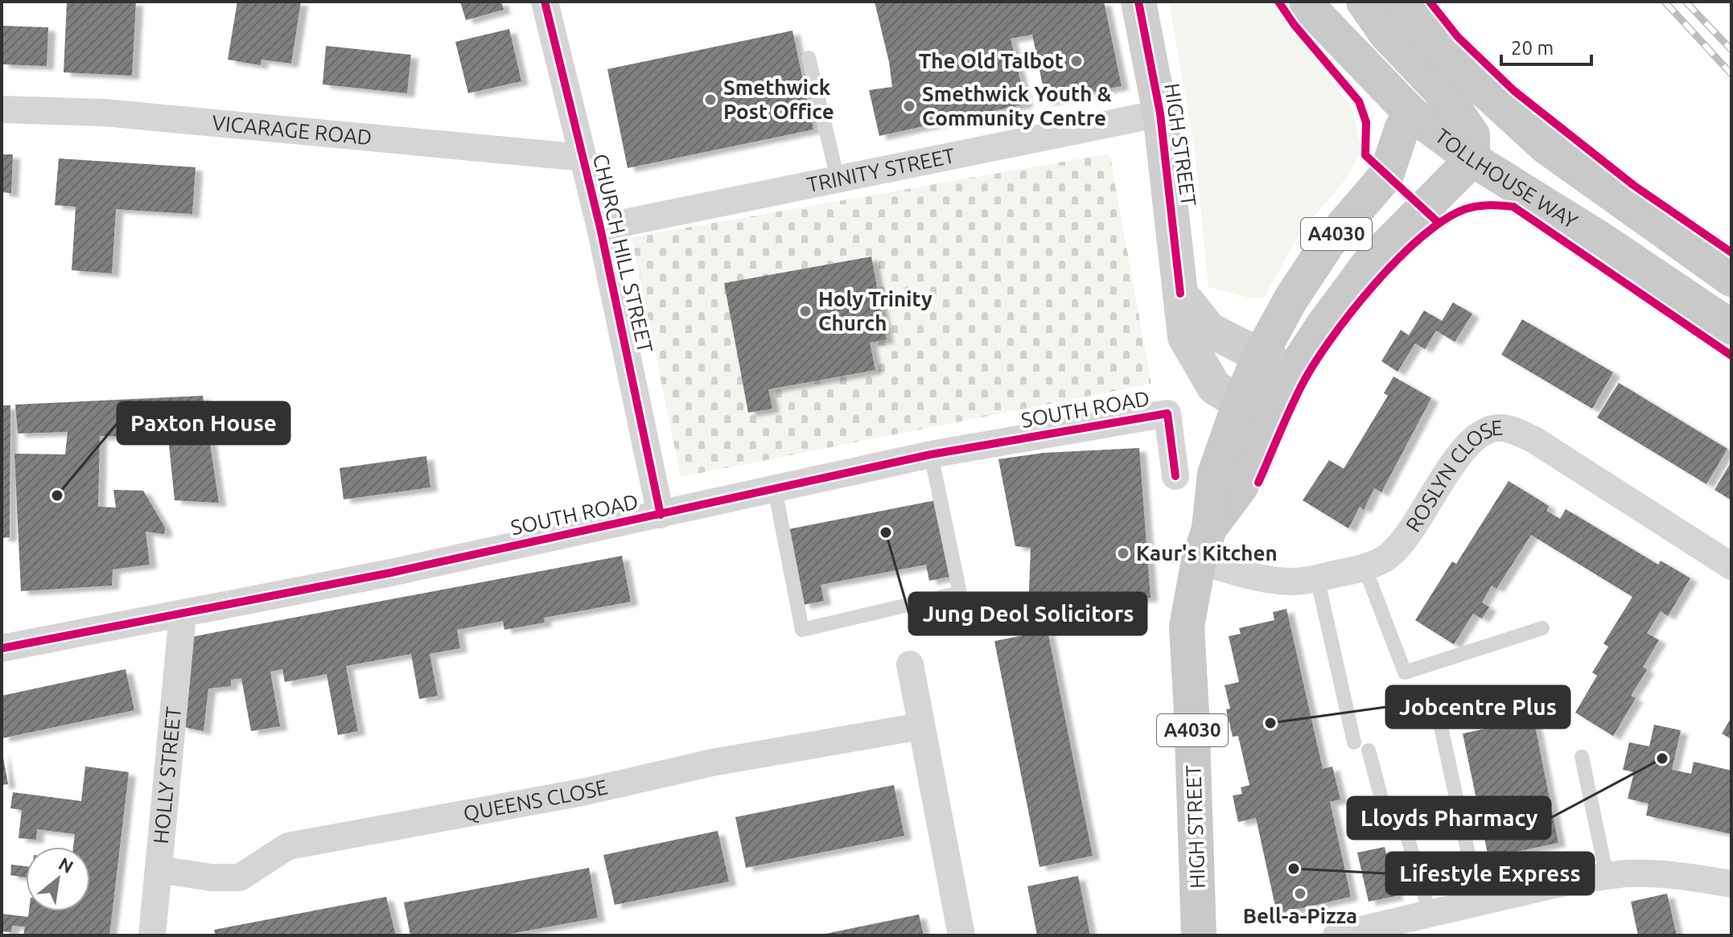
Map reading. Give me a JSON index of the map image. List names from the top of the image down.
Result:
{
  "streets": {
    "main road": ["HIGH STREET", "TOLLHOUSE WAY", "A4030"],
    "street": [
      "VICARAGE ROAD",
      "TRINITY STREET",
      "CHURCH HILL STREET",
      "SOUTH ROAD",
      "ROSLYN CLOSE",
      "HOLLY STREET",
      "QUEENS CLOSE"
    ]
  },
  "crossings": [
    ["VICARAGE ROAD", "CHURCH HILL STREET"],
    ["HIGH STREET", "TRINITY STREET"],
    ["HIGH STREET", "TOLLHOUSE WAY"],
    ["HIGH STREET", "ROSLYN CLOSE"],
    ["TRINITY STREET", "CHURCH HILL STREET"],
    ["CHURCH HILL STREET", "SOUTH ROAD"],
    ["SOUTH ROAD", "HOLLY STREET"],
    ["HOLLY STREET", "QUEENS CLOSE"]
  ],
  "places": [
    "The Old Talbot",
    "Smethwick Post Office",
    "Smethwick Youth & Community Centre",
    "Holy Trinity Church",
    "Paxton House",
    "Jung Deol Solicitors",
    "Kaur's Kitchen",
    "Jobcentre Plus",
    "Lloyds Pharmacy",
    "Lifestyle Express",
    "Bell-a-Pizza"
  ],
  "scale_bar": "20 m",
  "north": "top right"
}
